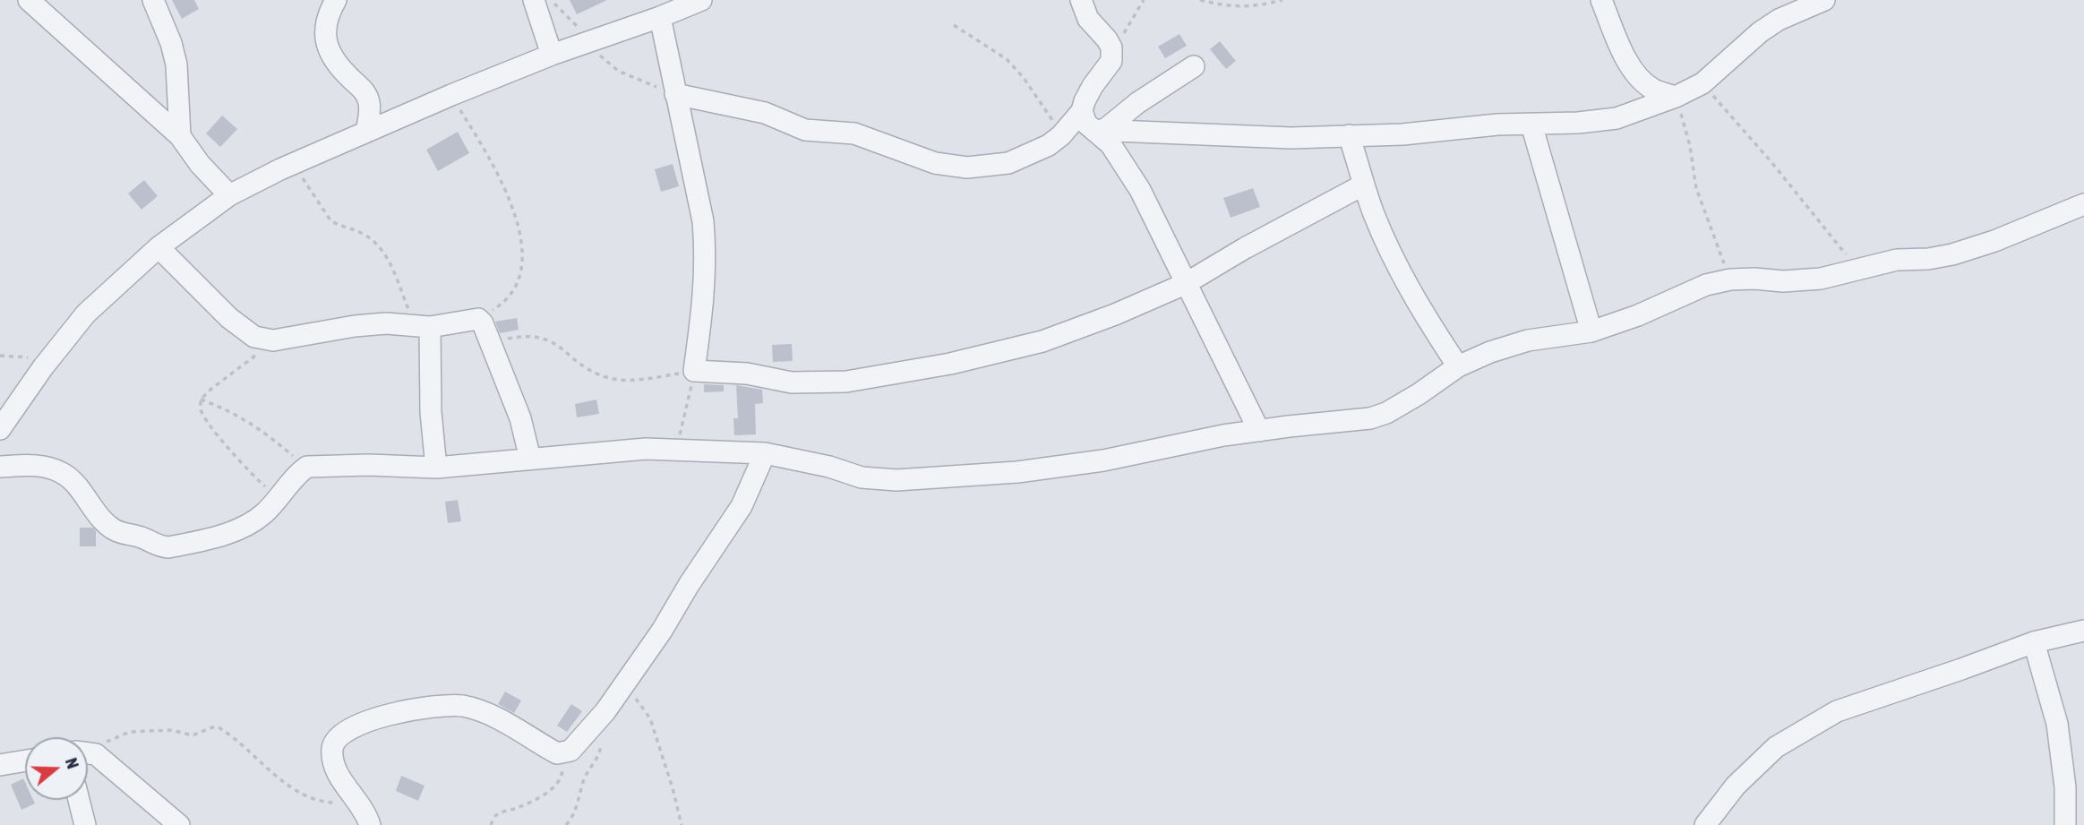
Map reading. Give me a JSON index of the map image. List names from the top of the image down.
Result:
{
  "north": "right"
}
